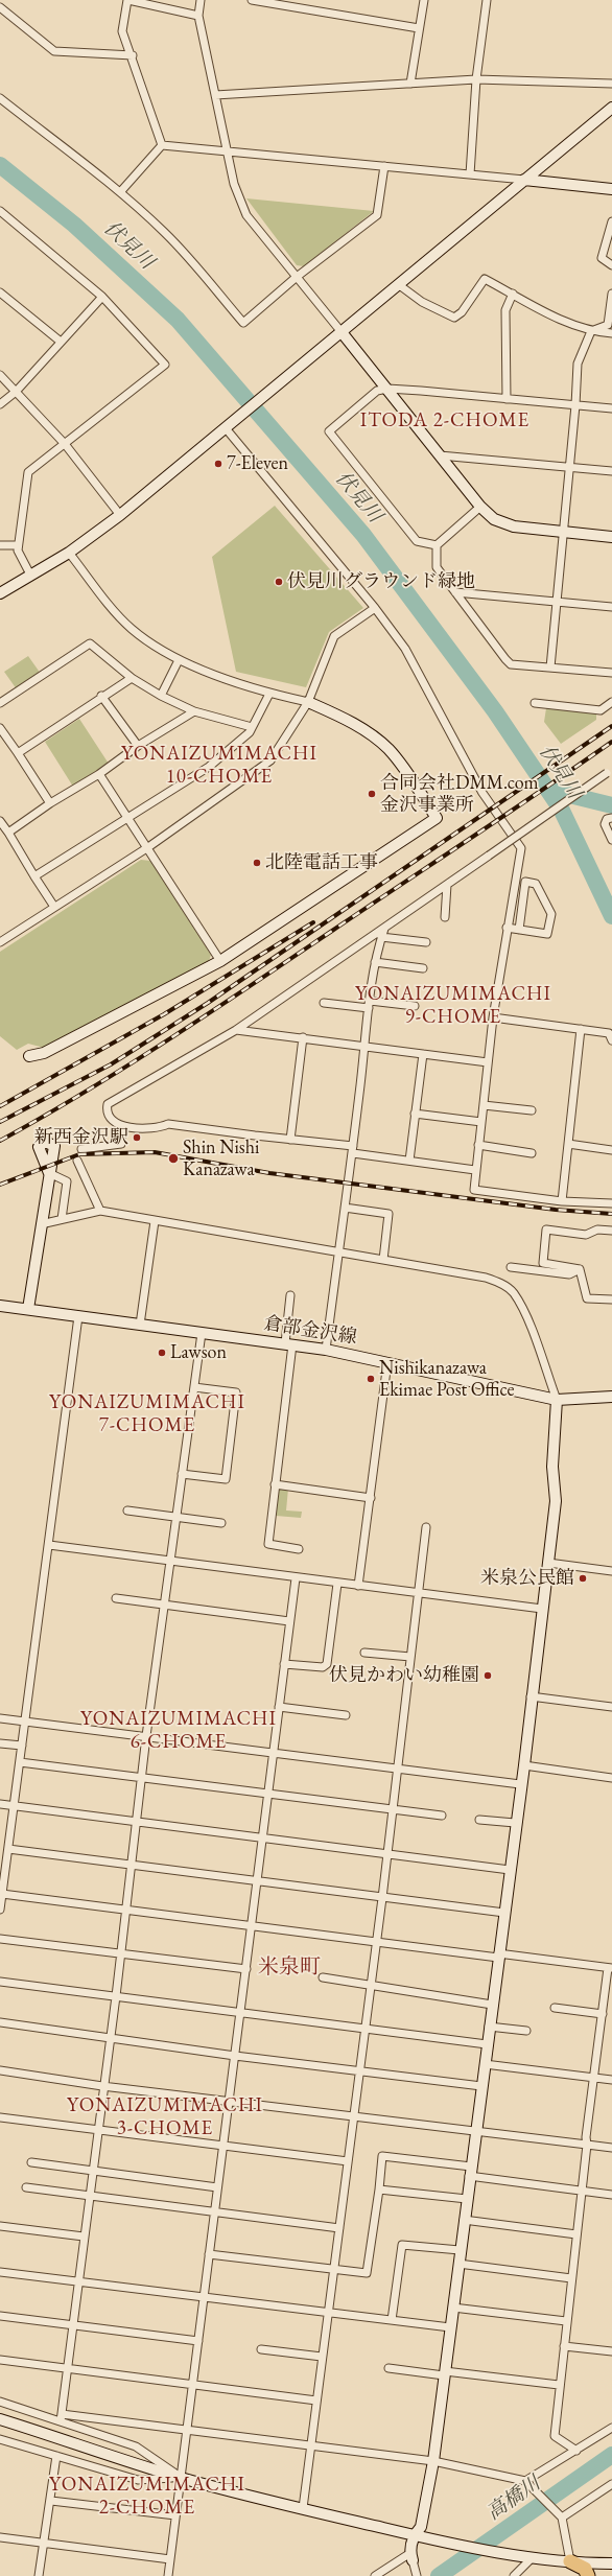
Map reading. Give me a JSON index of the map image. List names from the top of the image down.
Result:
{
  "streets": {
    "street": ["倉部金沢線"]
  },
  "districts": [
    "ITODA 2-CHOME",
    "YONAIZUMIMACHI 10-CHOME",
    "YONAIZUMIMACHI 9-CHOME",
    "YONAIZUMIMACHI 7-CHOME",
    "YONAIZUMIMACHI 6-CHOME",
    "米泉町",
    "YONAIZUMIMACHI 3-CHOME",
    "YONAIZUMIMACHI 2-CHOME"
  ],
  "water": ["伏見川", "高橋川"],
  "places": [
    "7-Eleven",
    "伏見川グラウンド緑地",
    "合同会社DMM.com 金沢事業所",
    "北陸電話工事",
    "新西金沢駅",
    "Shin Nishi Kanazawa",
    "Lawson",
    "Nishikanazawa Ekimae Post Office",
    "米泉公民館",
    "伏見かわい幼稚園"
  ]
}
